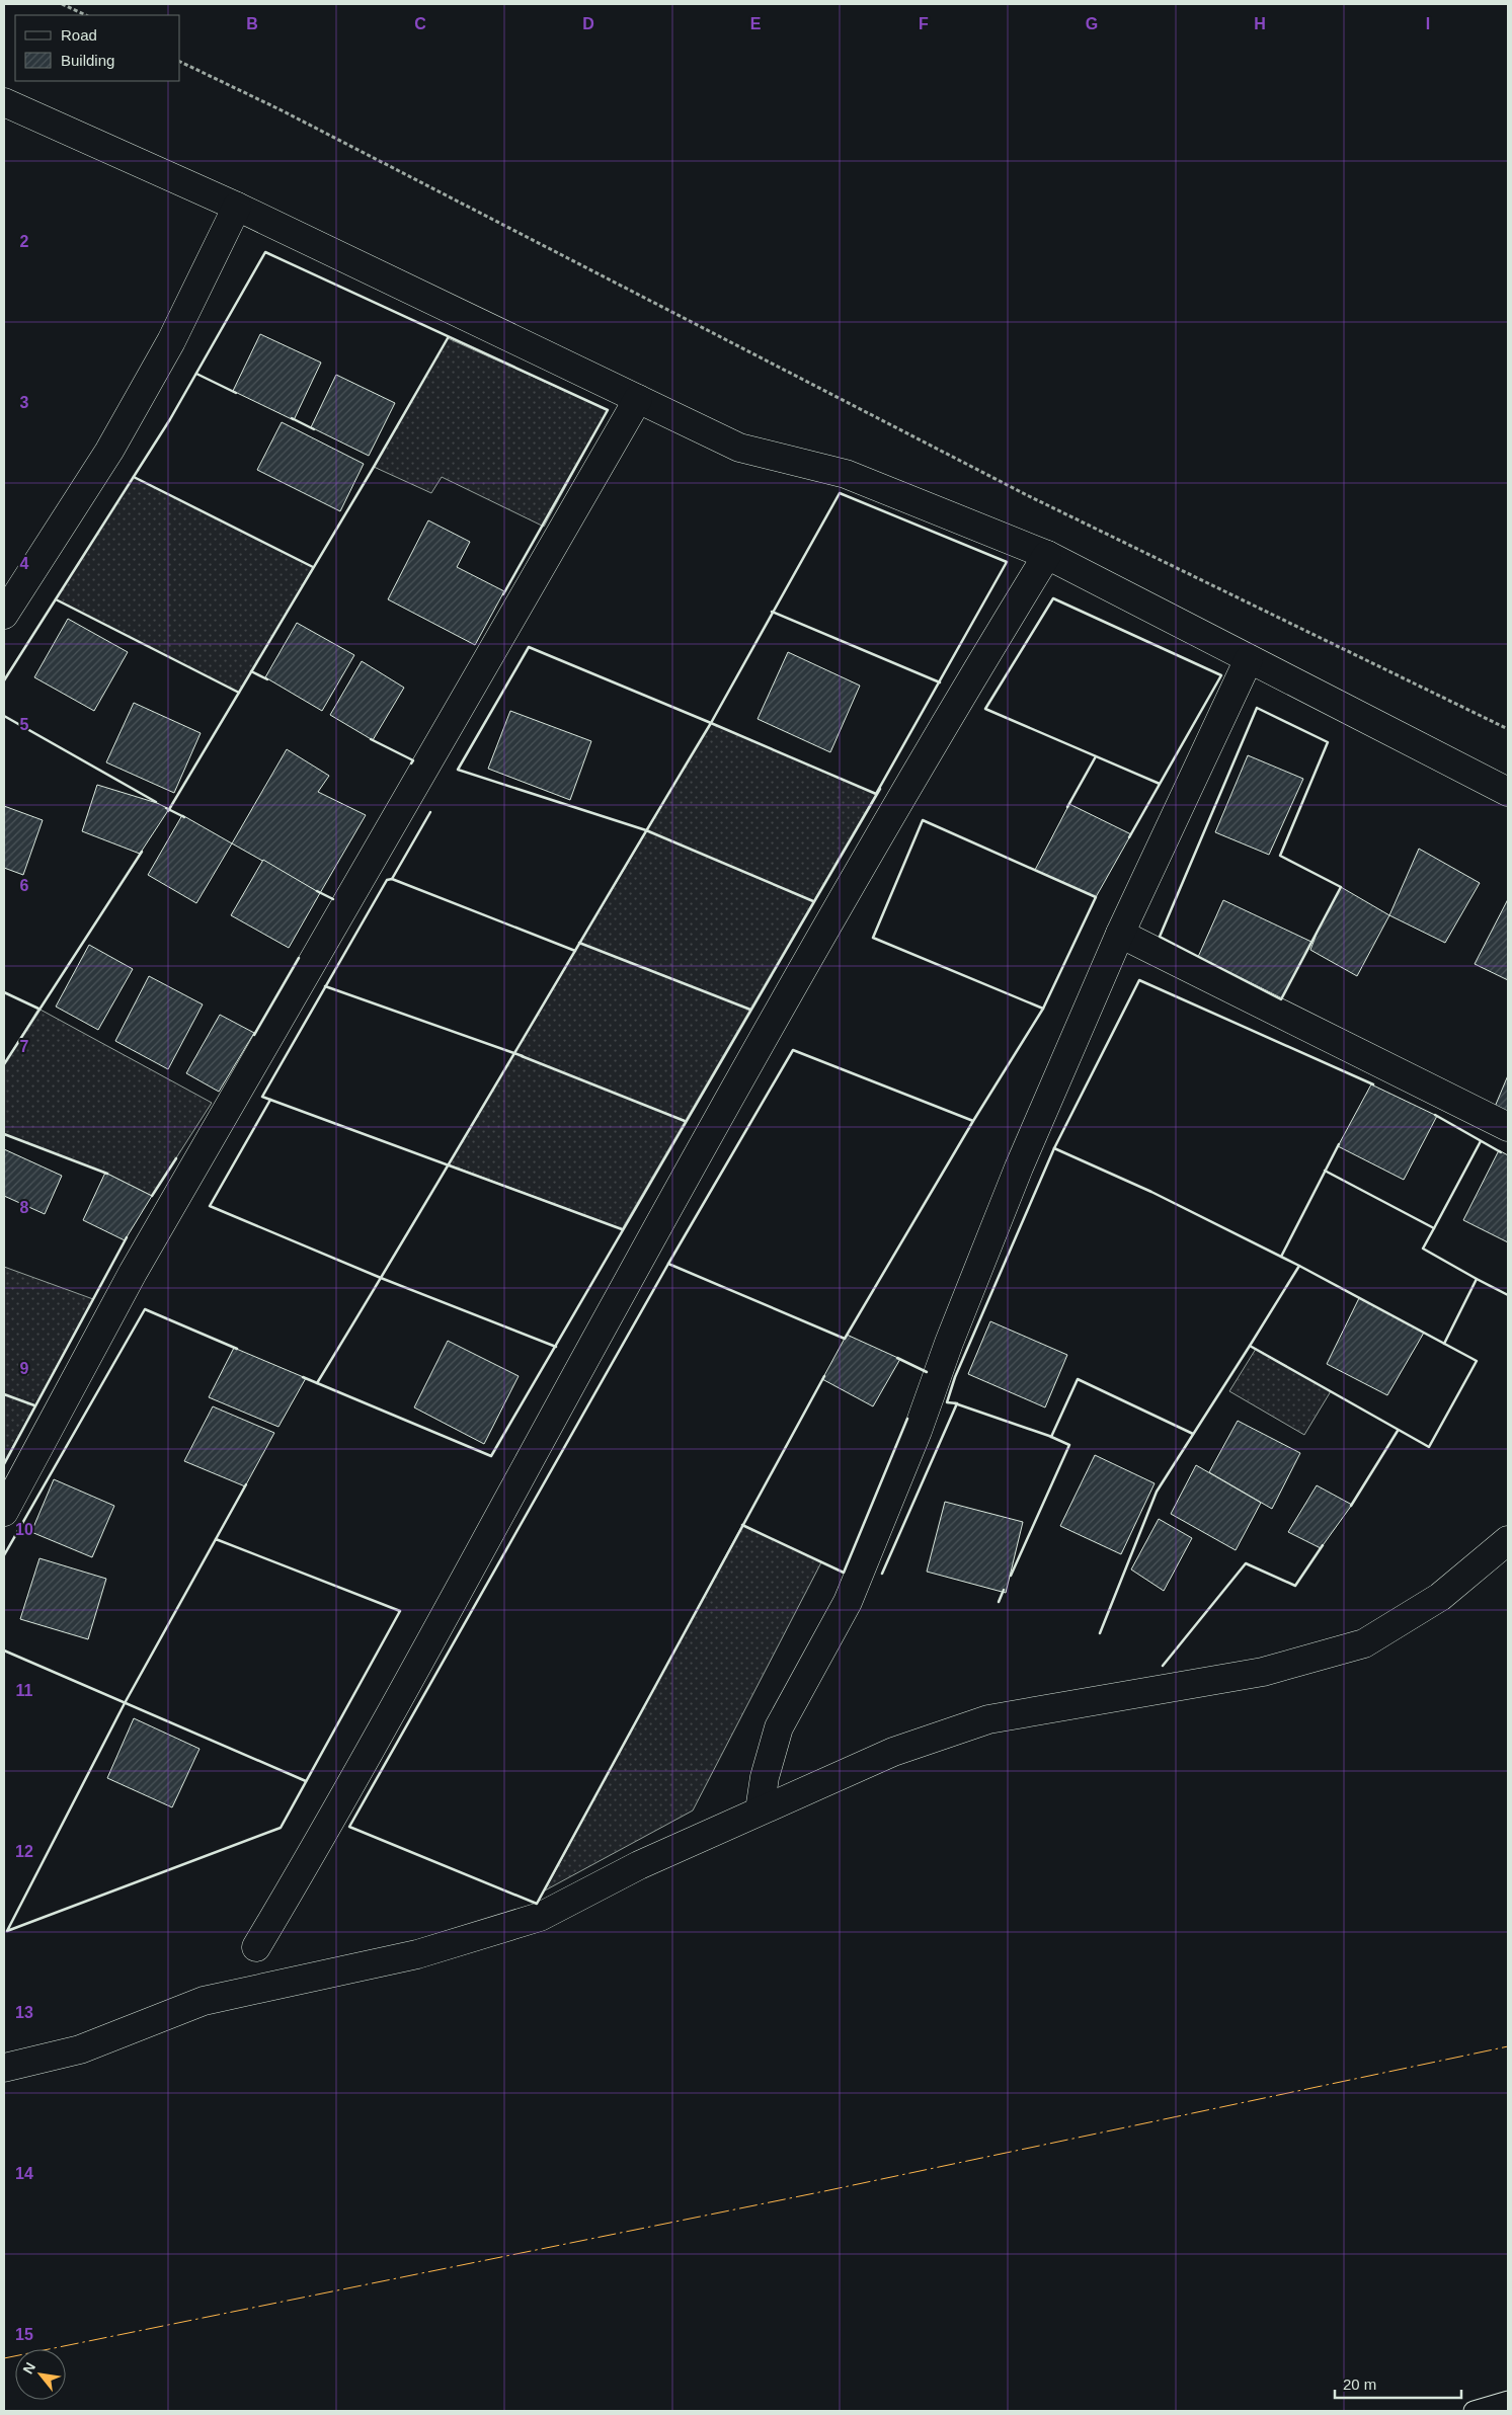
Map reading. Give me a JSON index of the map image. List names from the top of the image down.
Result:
{
  "legend": ["Road", "Building"],
  "scale_bar": "20 m",
  "north": "top left",
  "grid": {
    "columns": [
      "B",
      "C",
      "D",
      "E",
      "F",
      "G",
      "H",
      "I"
    ],
    "rows": [
      "2",
      "3",
      "4",
      "5",
      "6",
      "7",
      "8",
      "9",
      "10",
      "11",
      "12",
      "13",
      "14",
      "15"
    ]
  }
}
